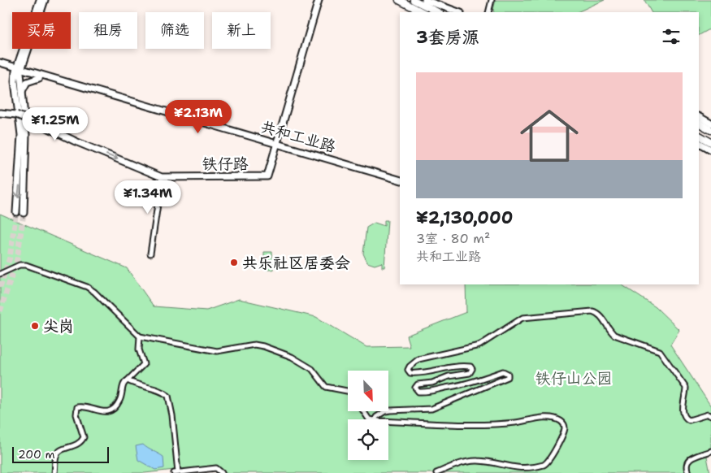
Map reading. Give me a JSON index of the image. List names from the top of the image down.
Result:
{
  "streets": {
    "street": ["共和工业路", "铁仔路"]
  },
  "crossings": [
    ["共和工业路", "铁仔路"]
  ],
  "one_way": ["铁仔路"],
  "parks": ["铁仔山公园"],
  "places": ["共乐社区居委会", "尖岗"],
  "scale_bar": "200 m",
  "north": "bottom right",
  "page": {
    "chip": [
      "买房",
      "租房",
      "筛选",
      "新上"
    ],
    "heading": "3套房源",
    "list": [
      {
        "name": "¥2,130,000",
        "note": "3室 · 80 m² · 共和工业路"
      }
    ],
    "price": ["¥2.13M", "¥1.25M", "¥1.34M"],
    "scale": "200 m"
  }
}
